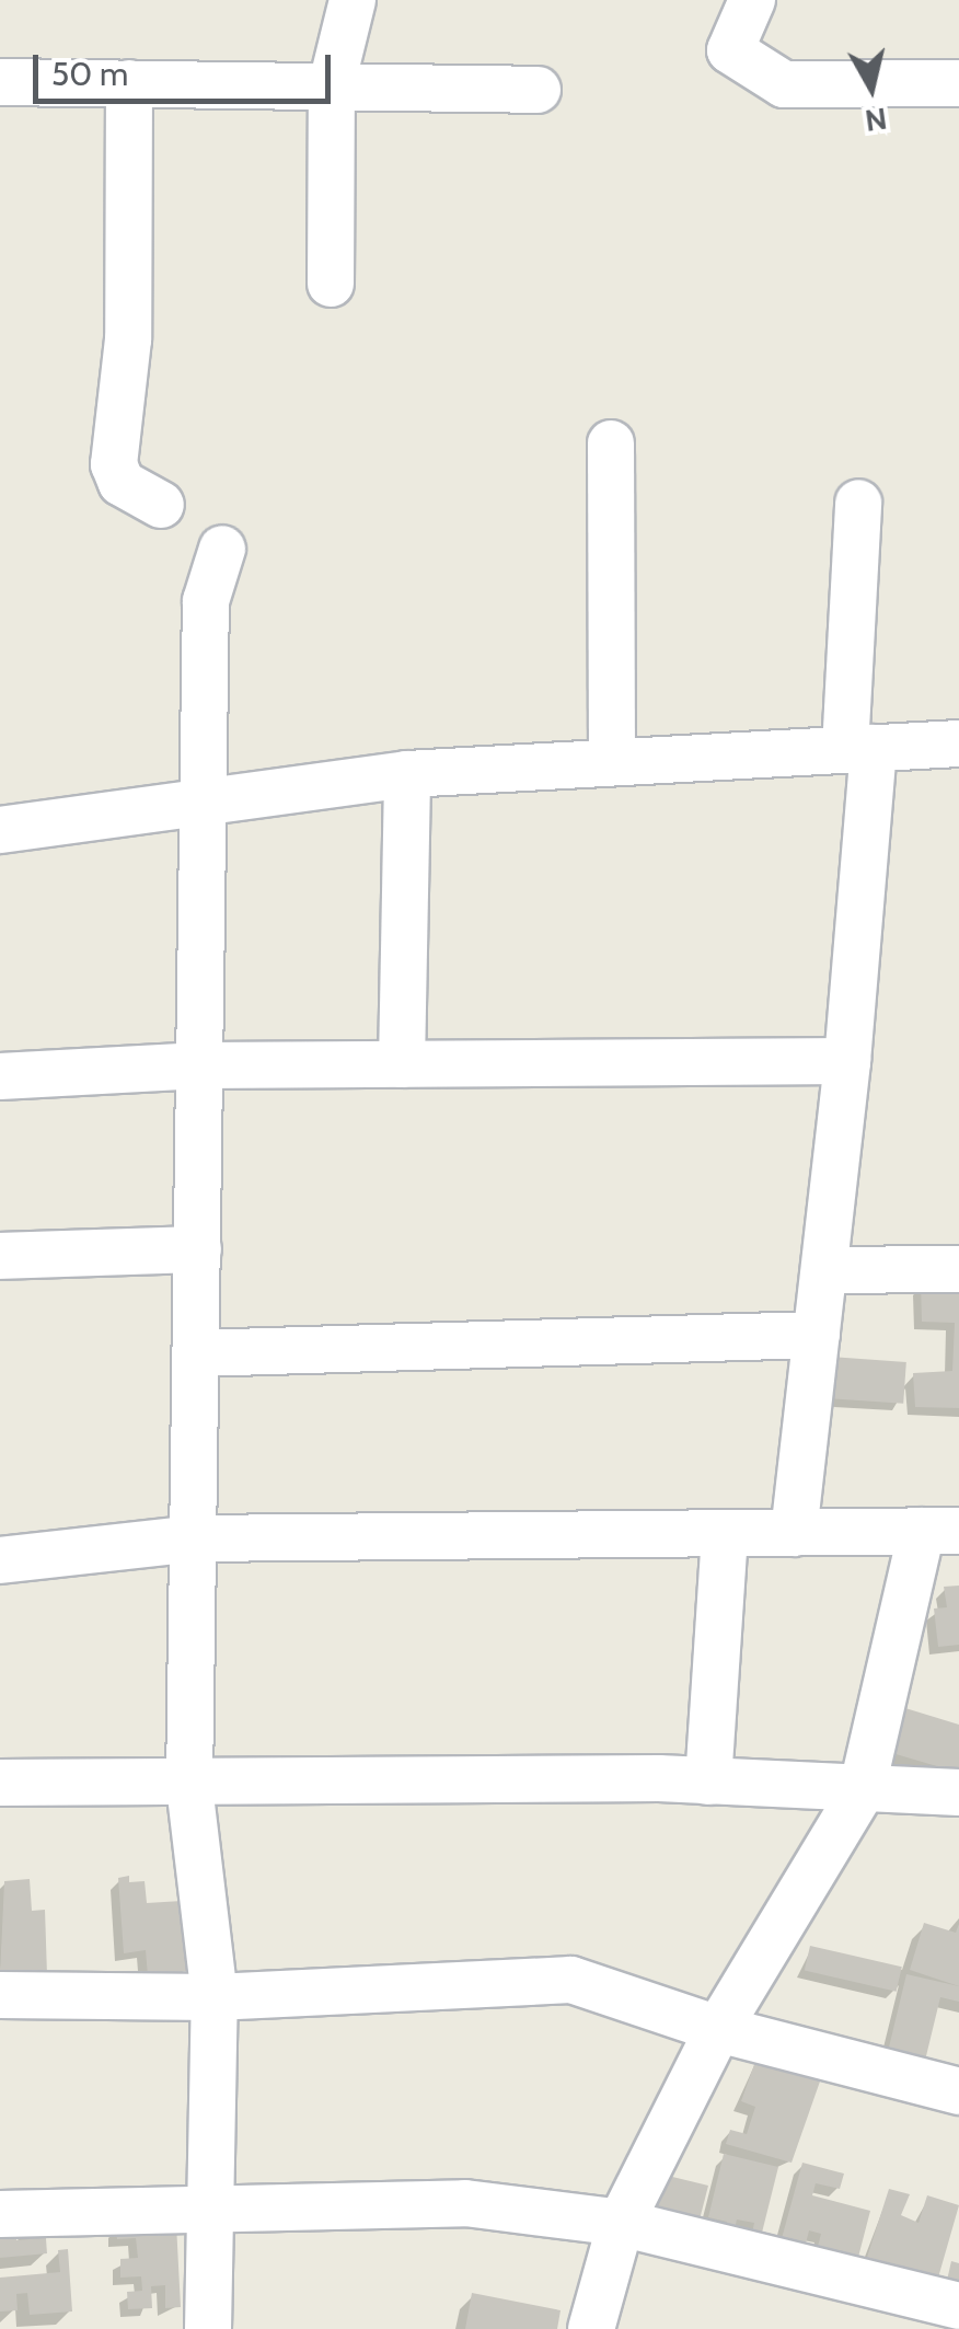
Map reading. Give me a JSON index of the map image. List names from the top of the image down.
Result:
{
  "scale_bar": "50 m",
  "north": "bottom"
}
